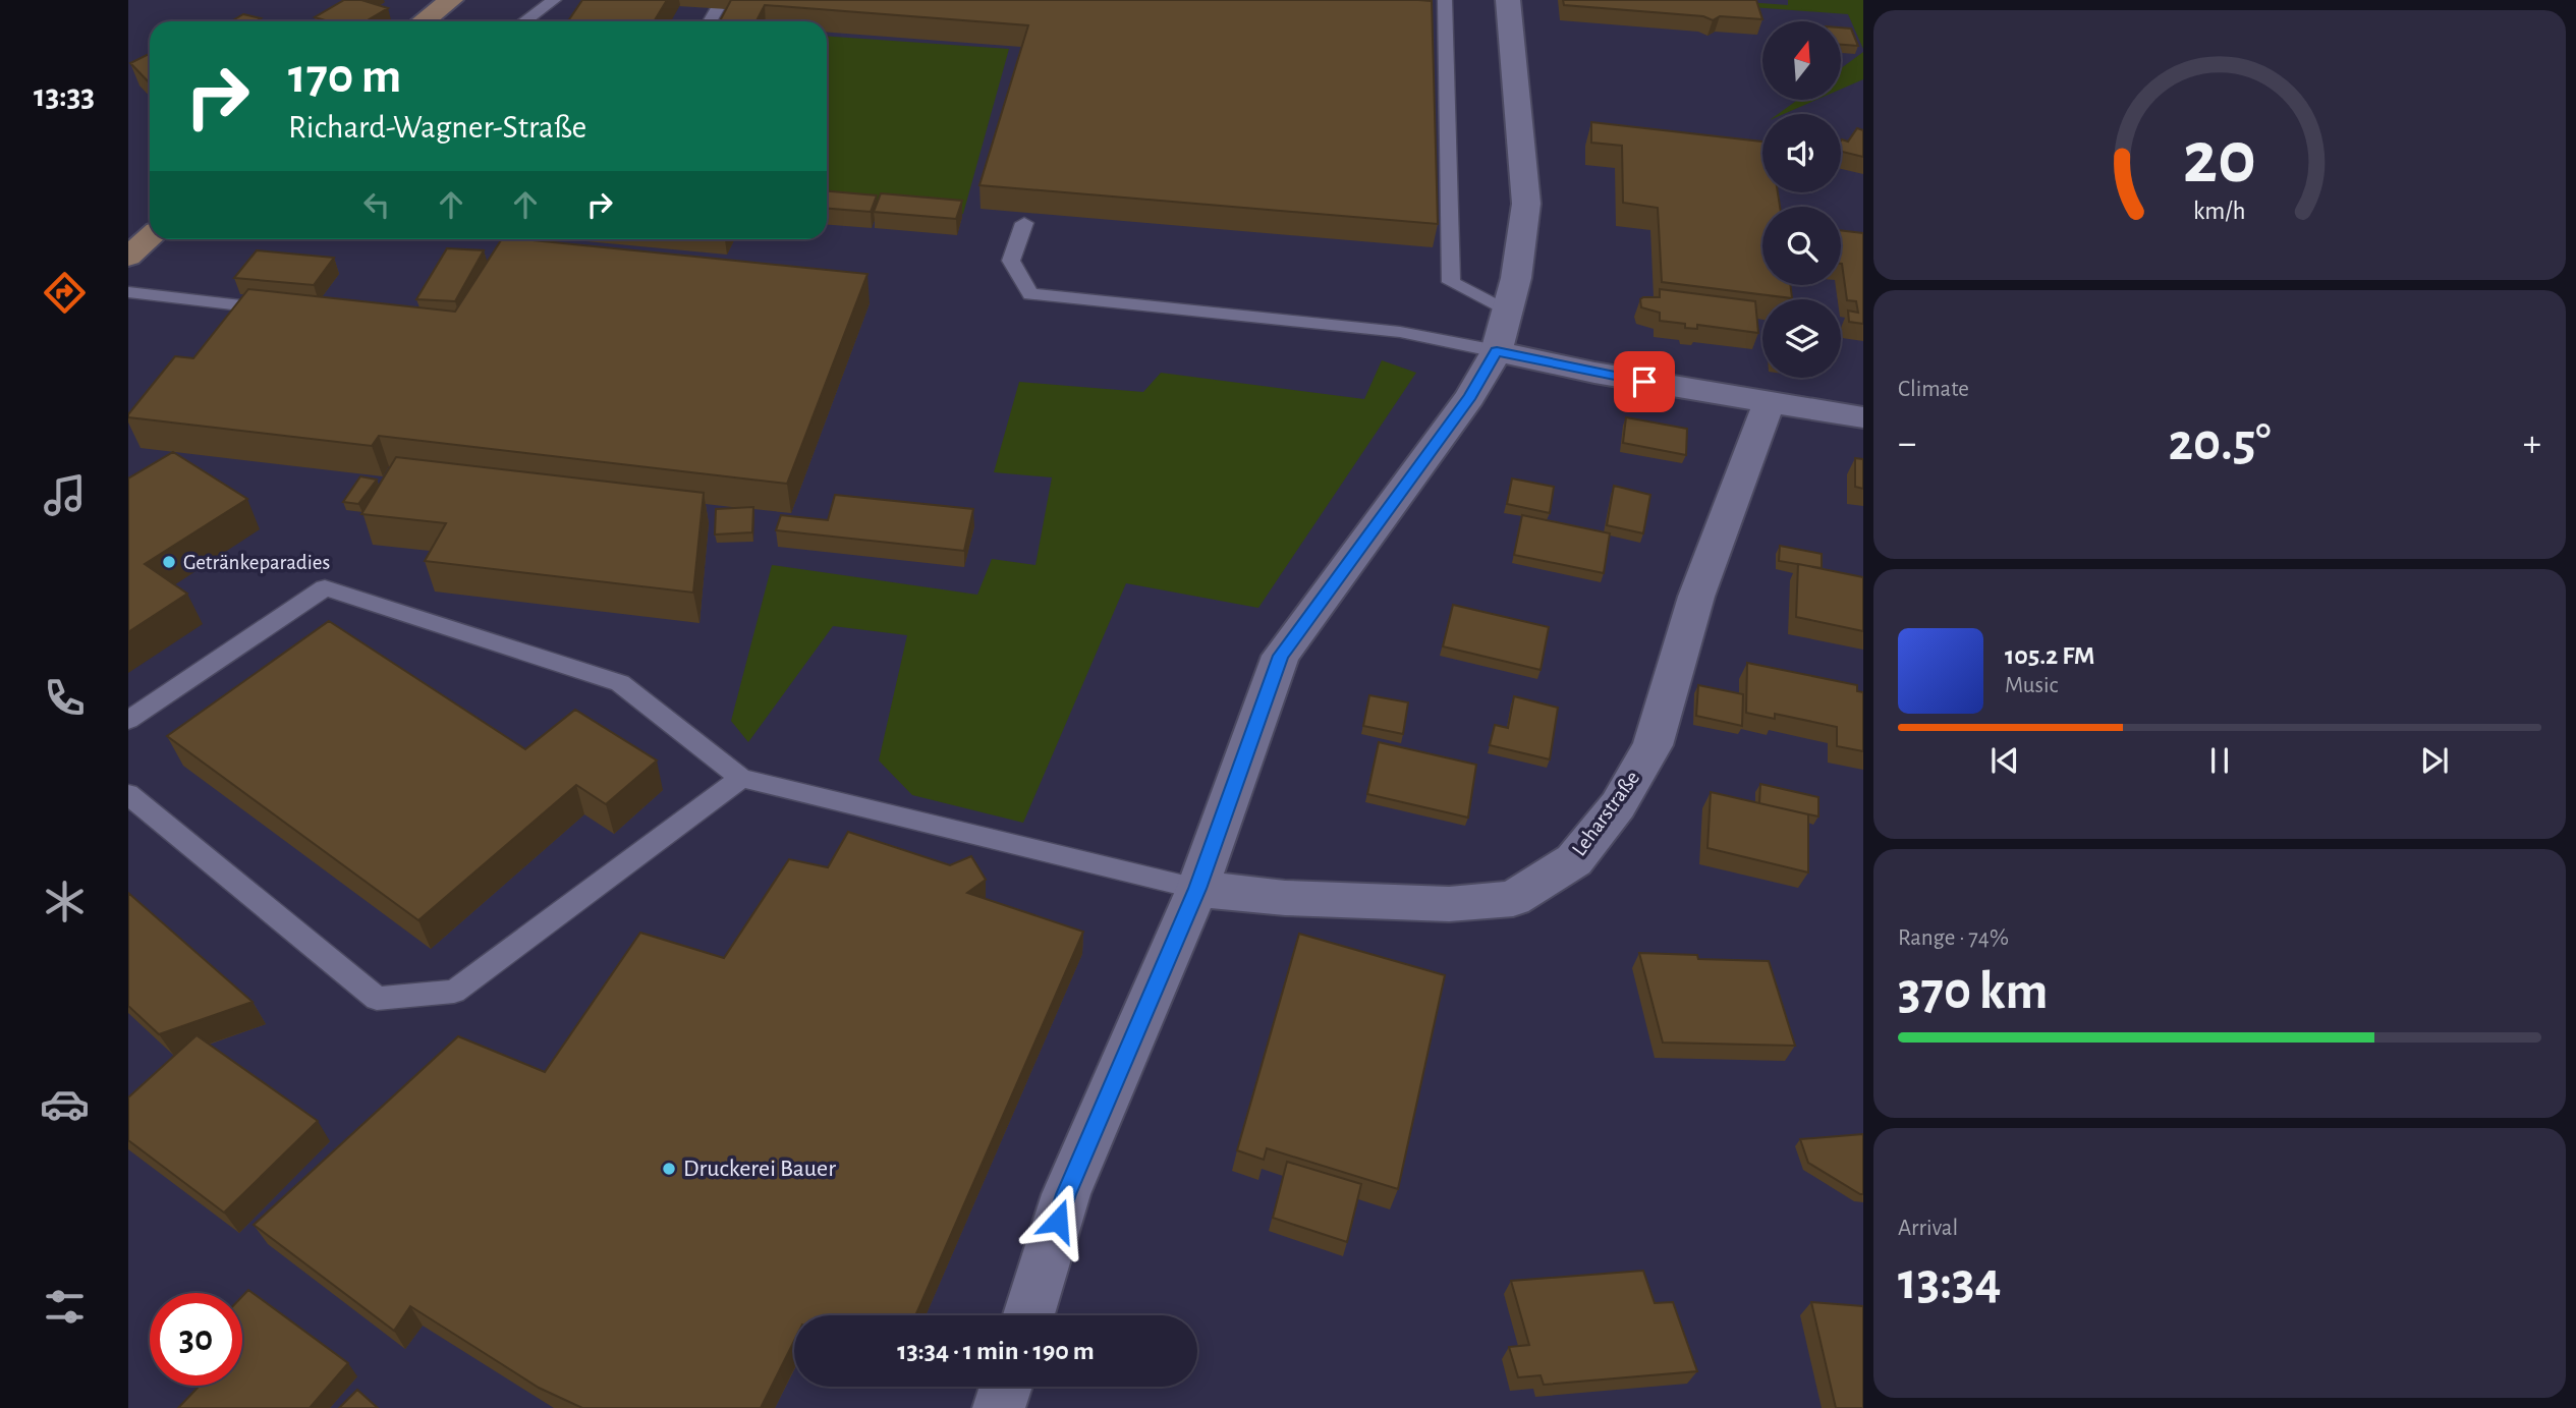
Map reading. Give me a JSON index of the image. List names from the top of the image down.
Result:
{
  "streets": {
    "street": ["Leharstraße"]
  },
  "places": ["Getränkeparadies", "Druckerei Bauer"],
  "north": "top",
  "page": {
    "tabs": "13:33",
    "turn": ["170 m", "Richard-Wagner-Straße"],
    "tile": [
      "Climate",
      ["Range · 74%", "370 km"],
      ["Arrival", "13:34"]
    ],
    "heat": ["−", "20.5°", "+"],
    "song": ["105.2 FM", "Music"],
    "limit": "30",
    "trip": "13:34 · 1 min · 190 m",
    "gauge": ["20", "km/h"]
  }
}
